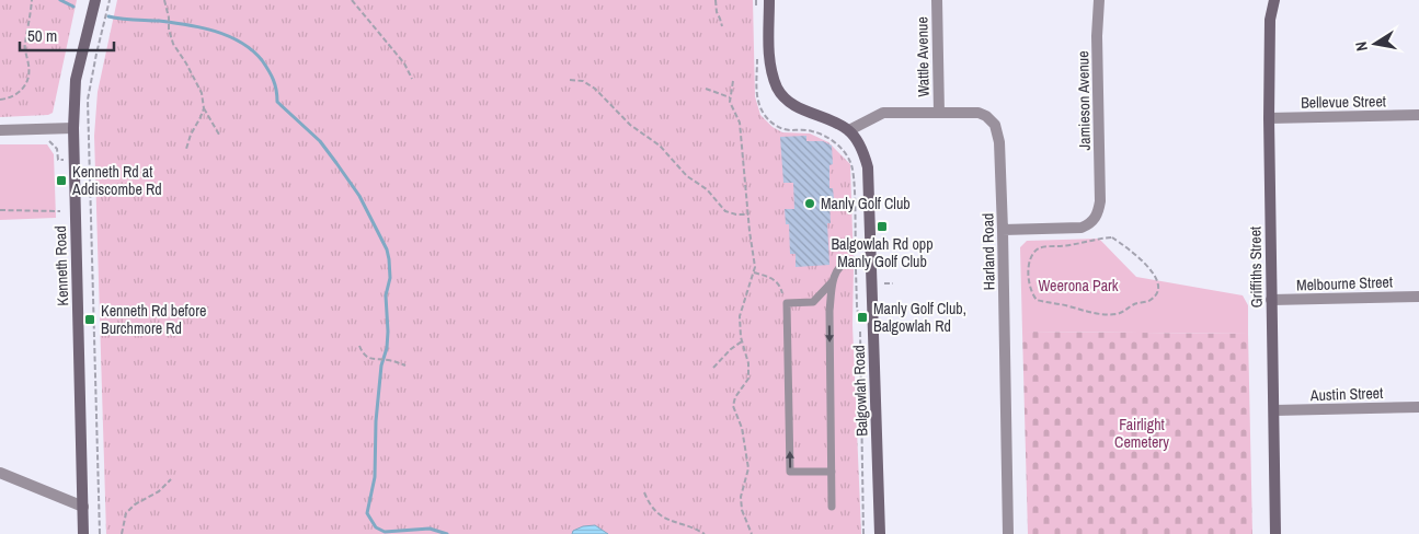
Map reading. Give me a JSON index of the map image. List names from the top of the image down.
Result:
{
  "streets": {
    "street": [
      "Wattle Avenue",
      "Jamieson Avenue",
      "Bellevue Street",
      "Harland Road",
      "Kenneth Road",
      "Griffiths Street",
      "Melbourne Street",
      "Balgowlah Road",
      "Austin Street"
    ]
  },
  "crossings": [
    ["Wattle Avenue", "Harland Road"],
    ["Jamieson Avenue", "Harland Road"],
    ["Bellevue Street", "Griffiths Street"],
    ["Harland Road", "Balgowlah Road"],
    ["Griffiths Street", "Melbourne Street"],
    ["Griffiths Street", "Austin Street"]
  ],
  "parks": ["Weerona Park", "Fairlight Cemetery"],
  "places": {
    "transit": [
      "Kenneth Rd at Addiscombe Rd",
      "Balgowlah Rd opp Manly Golf Club",
      "Manly Golf Club, Balgowlah Rd",
      "Kenneth Rd before Burchmore Rd"
    ],
    "other": ["Manly Golf Club"]
  },
  "scale_bar": "50 m",
  "north": "left"
}
